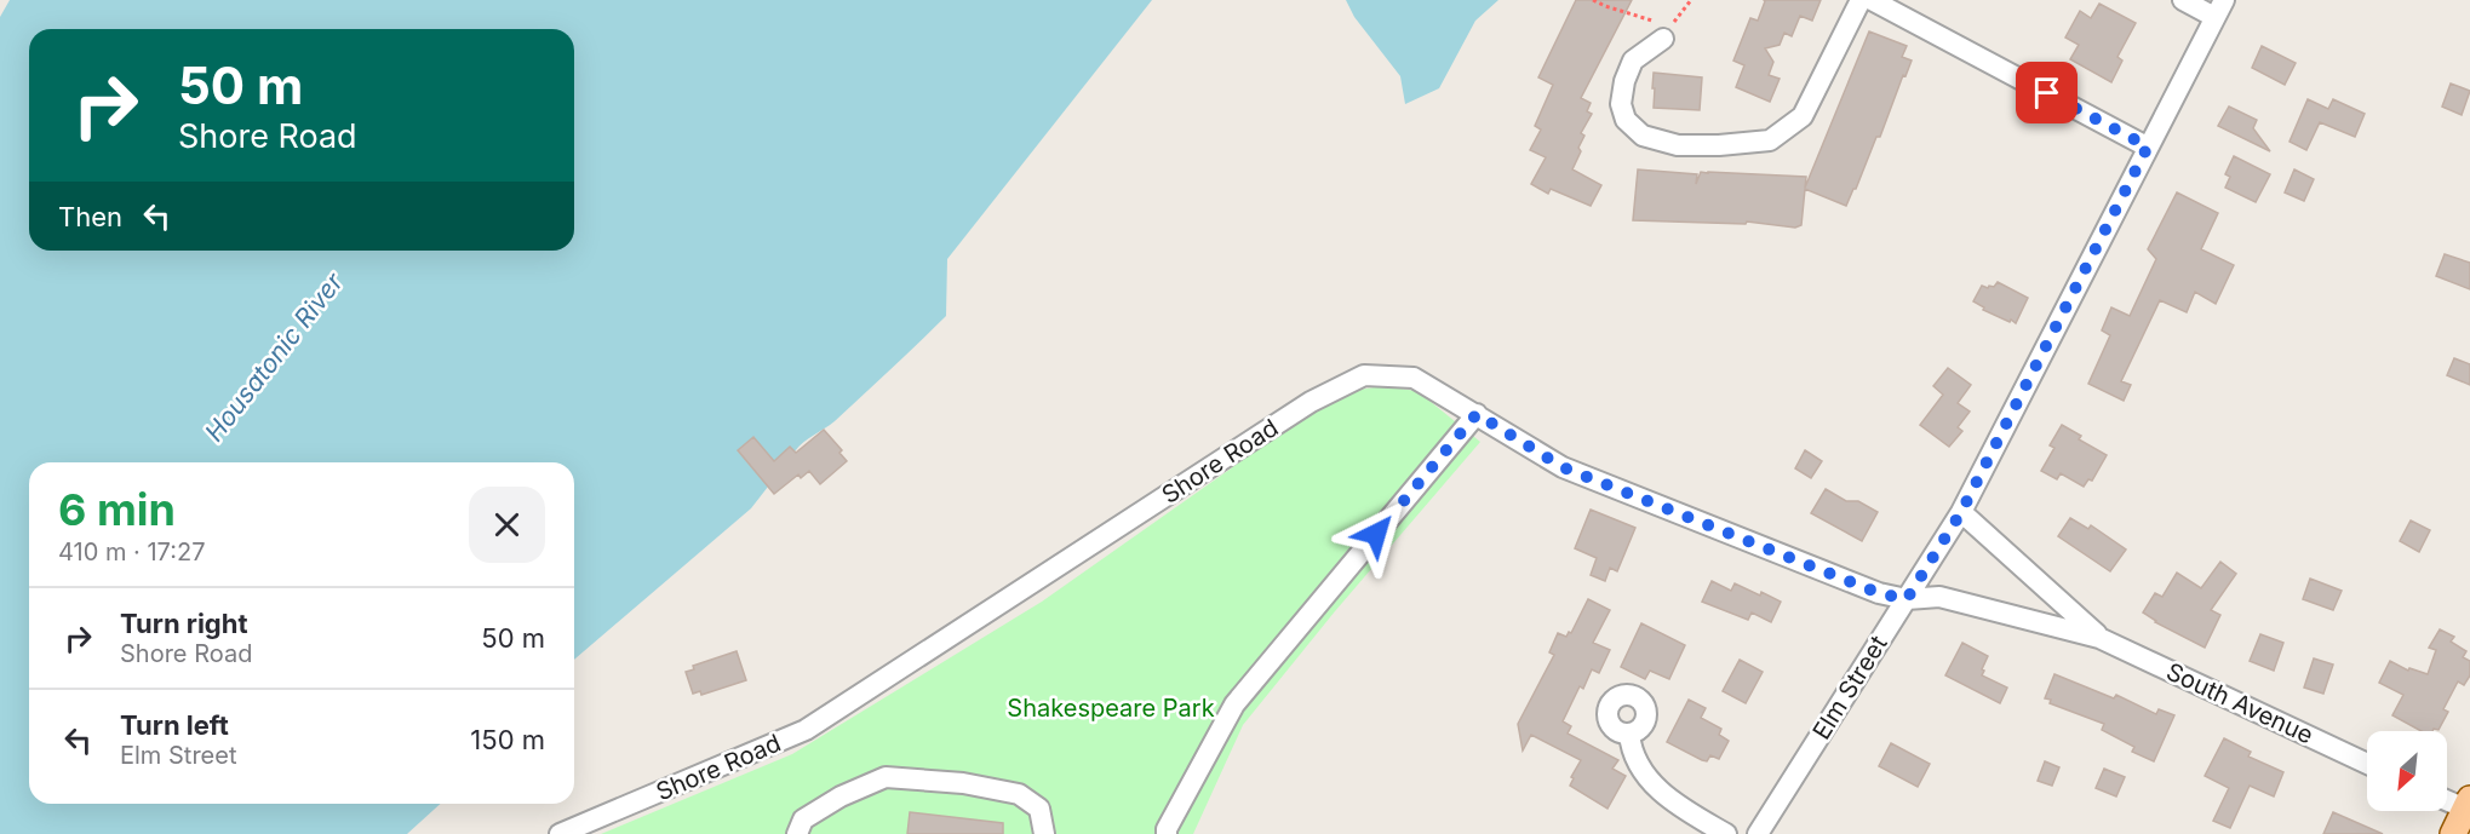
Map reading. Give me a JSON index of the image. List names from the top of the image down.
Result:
{
  "streets": {
    "street": ["Shore Road", "Elm Street", "South Avenue"]
  },
  "crossings": [
    ["Shore Road", "Elm Street"],
    ["Shore Road", "South Avenue"],
    ["Elm Street", "South Avenue"]
  ],
  "water": ["Housatonic River"],
  "parks": ["Shakespeare Park"],
  "north": "bottom left",
  "page": {
    "turn": ["50 m", "Shore Road"],
    "then": "Then",
    "heading": ["6 min", "410 m · 17:27"],
    "list": [
      {
        "name": "Turn right",
        "note": "Shore Road",
        "value": "50 m"
      },
      {
        "name": "Turn left",
        "note": "Elm Street",
        "value": "150 m"
      }
    ]
  }
}
